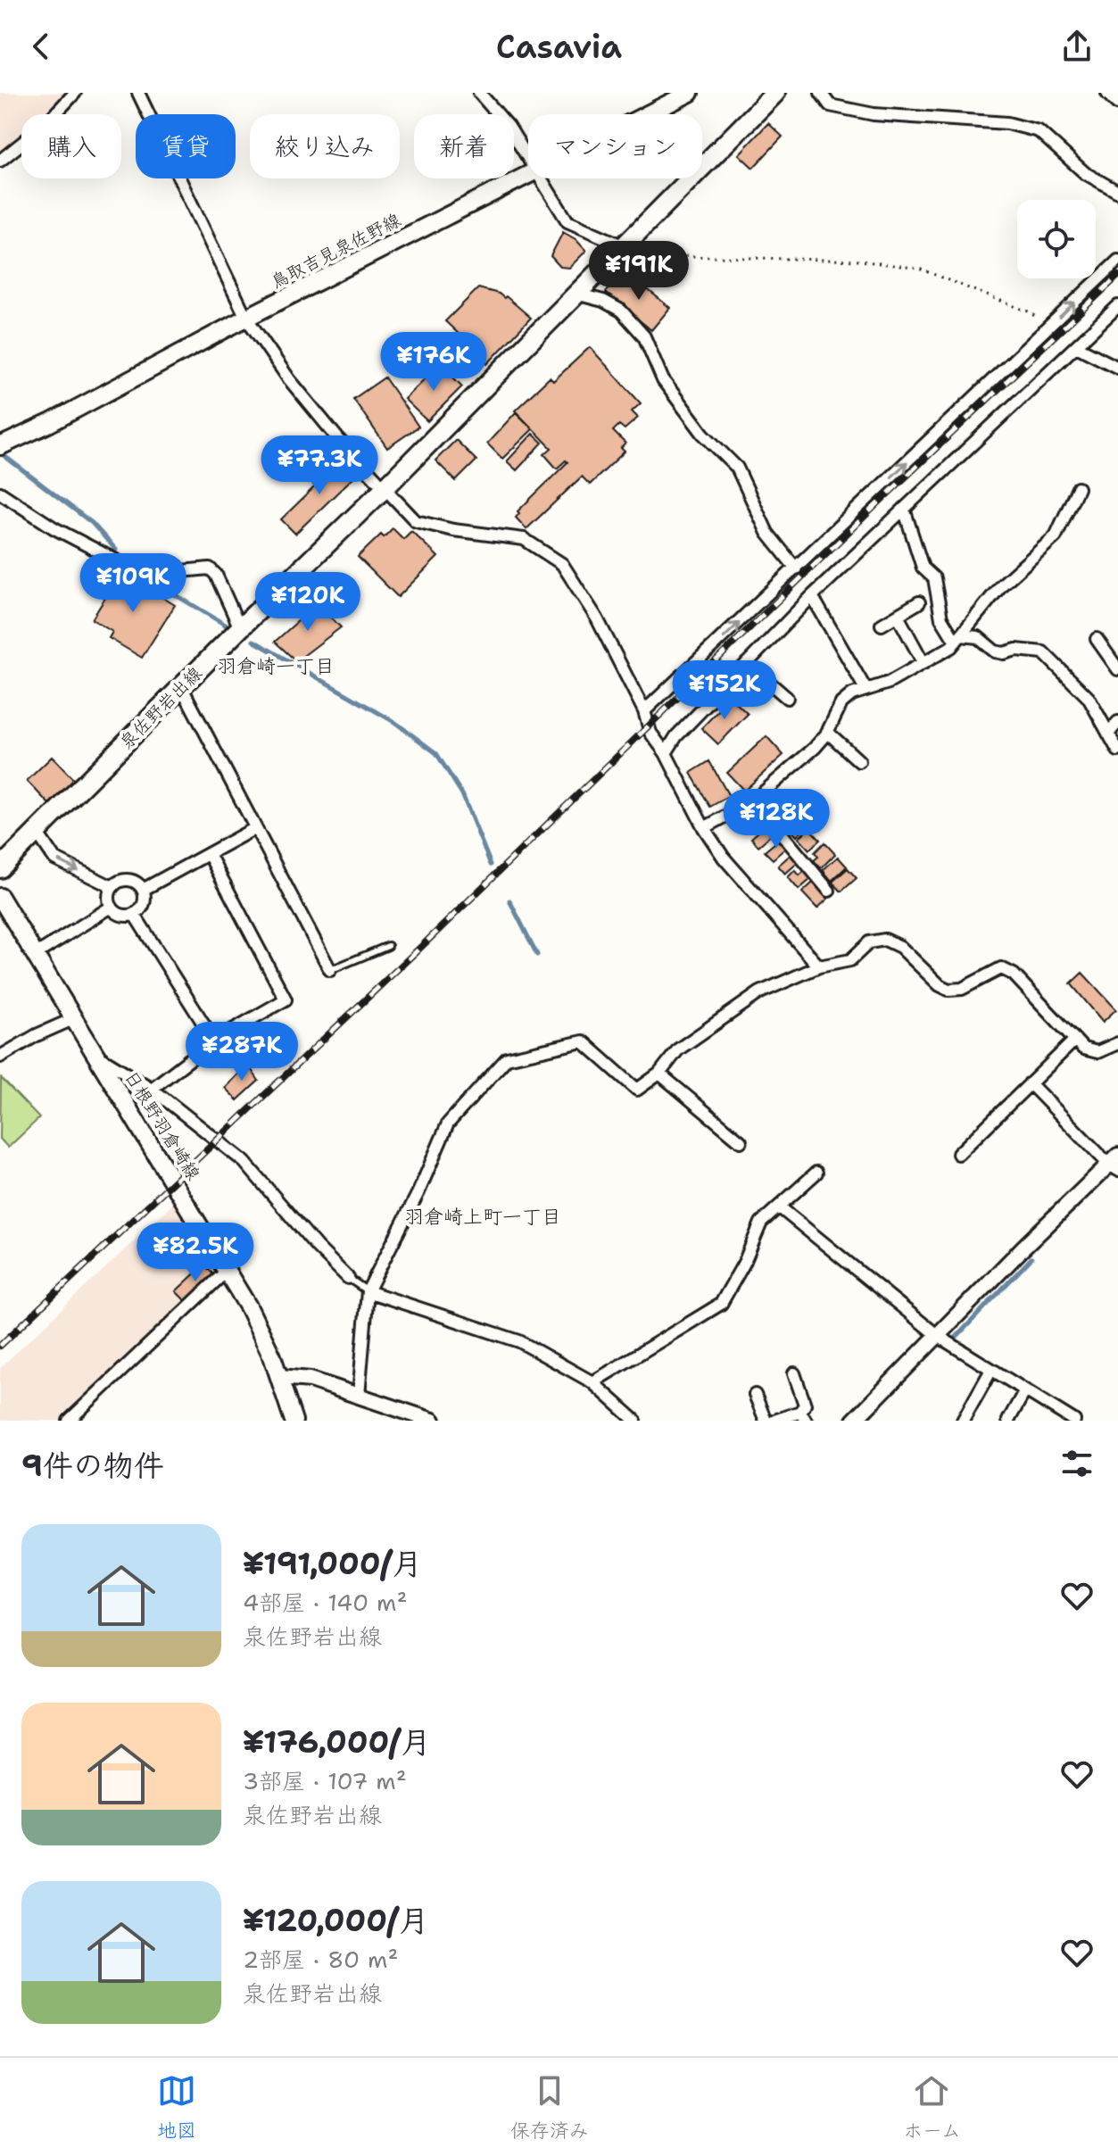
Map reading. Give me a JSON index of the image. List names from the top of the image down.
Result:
{
  "streets": {
    "main road": ["鳥取吉見泉佐野線", "泉佐野岩出線", "日根野羽倉崎線"]
  },
  "districts": ["羽倉崎一丁目", "羽倉崎上町一丁目"],
  "page": {
    "header": "Casavia",
    "chip": [
      "購入",
      "賃貸",
      "絞り込み",
      "新着",
      "マンション"
    ],
    "price": [
      "¥191K",
      "¥176K",
      "¥77.3K",
      "¥109K",
      "¥120K",
      "¥152K",
      "¥128K",
      "¥287K",
      "¥82.5K"
    ],
    "heading": "9件の物件",
    "list": [
      {
        "name": "¥191,000/月",
        "note": "4部屋 · 140 m² · 泉佐野岩出線"
      },
      {
        "name": "¥176,000/月",
        "note": "3部屋 · 107 m² · 泉佐野岩出線"
      },
      {
        "name": "¥120,000/月",
        "note": "2部屋 · 80 m² · 泉佐野岩出線"
      }
    ],
    "tabs": ["地図", "保存済み", "ホーム"]
  }
}
